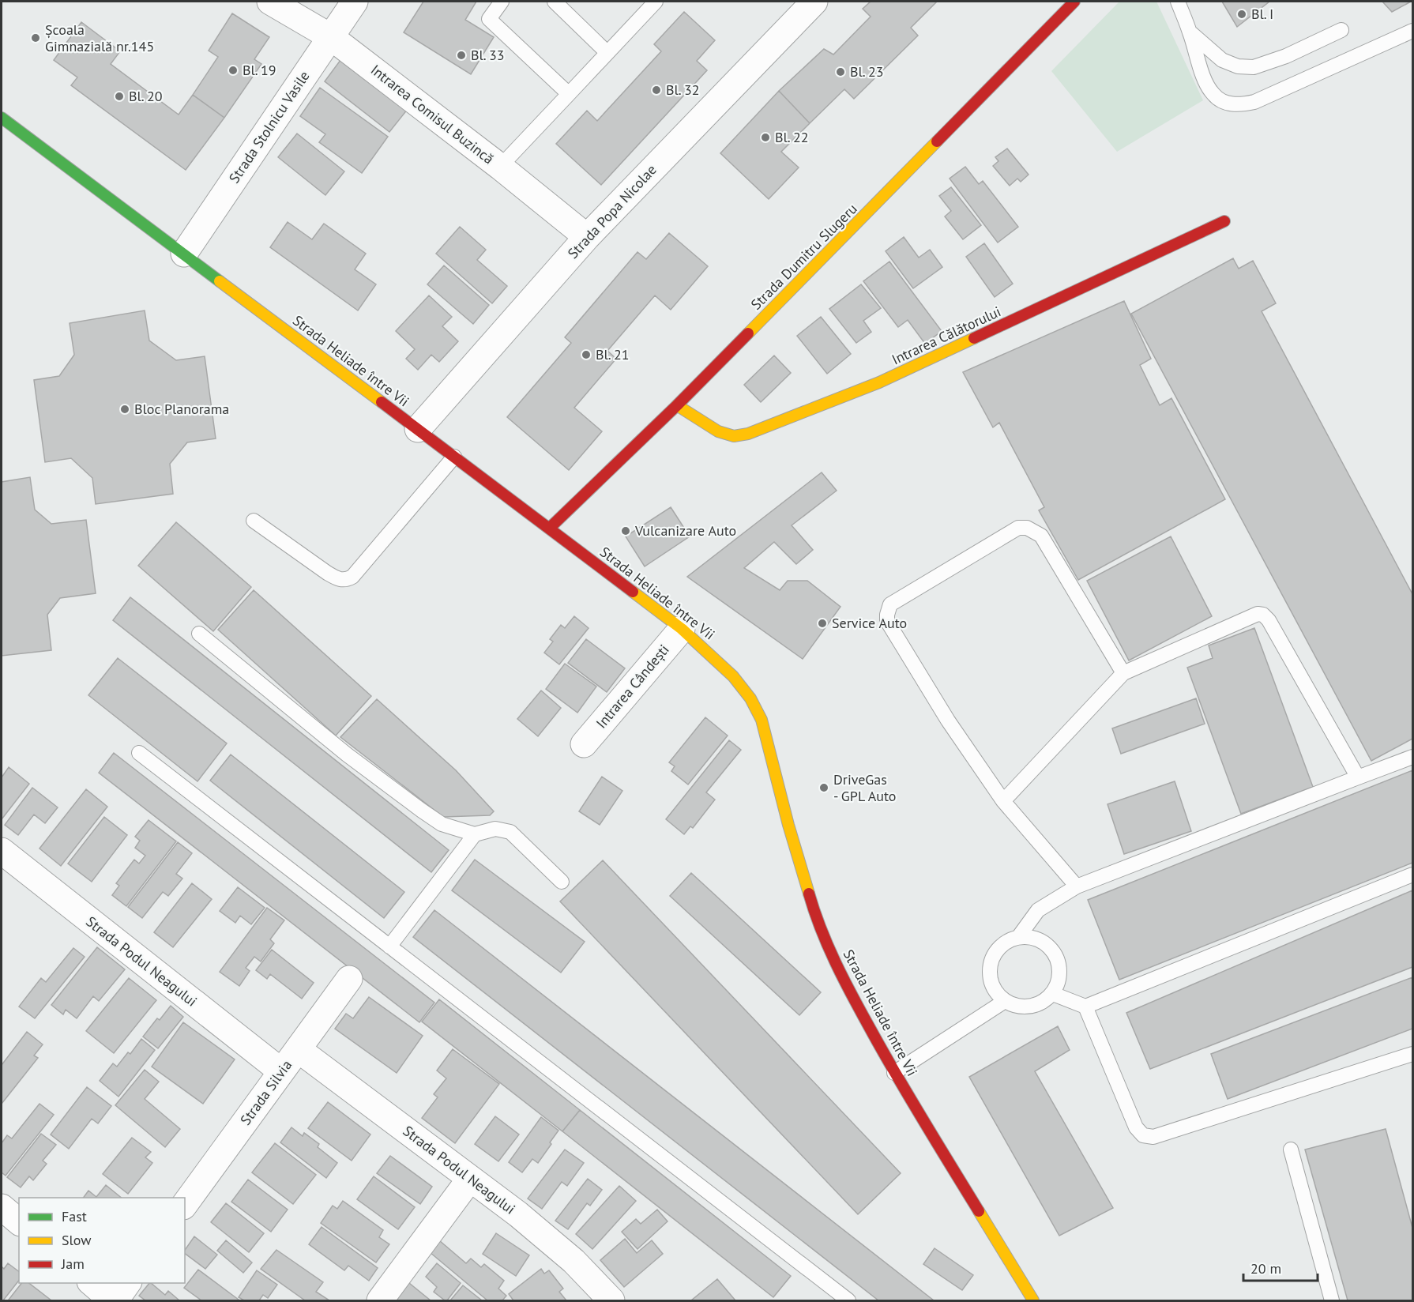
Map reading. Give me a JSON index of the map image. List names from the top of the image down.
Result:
{
  "streets": {
    "street": [
      "Intrarea Comisul Buzincă",
      "Strada Stolnicu Vasile",
      "Strada Popa Nicolae",
      "Strada Dumitru Slugeru",
      "Intrarea Călătorului",
      "Strada Heliade între Vii",
      "Intrarea Cândești",
      "Strada Podul Neagului",
      "Strada Silvia"
    ]
  },
  "crossings": [
    ["Intrarea Comisul Buzincă", "Strada Stolnicu Vasile"],
    ["Intrarea Comisul Buzincă", "Strada Popa Nicolae"],
    ["Strada Stolnicu Vasile", "Strada Heliade între Vii"],
    ["Strada Popa Nicolae", "Strada Heliade între Vii"],
    ["Strada Dumitru Slugeru", "Intrarea Călătorului"],
    ["Strada Dumitru Slugeru", "Strada Heliade între Vii"],
    ["Strada Heliade între Vii", "Intrarea Cândești"],
    ["Strada Podul Neagului", "Strada Silvia"]
  ],
  "places": [
    "Bl. I",
    "Școala Gimnazială nr.145",
    "Bl. 33",
    "Bl. 19",
    "Bl. 23",
    "Bl. 32",
    "Bl. 20",
    "Bl. 22",
    "Bl. 21",
    "Bloc Planorama",
    "Vulcanizare Auto",
    "Service Auto",
    "DriveGas - GPL Auto"
  ],
  "legend": ["Fast", "Slow", "Jam"],
  "scale_bar": "20 m"
}
